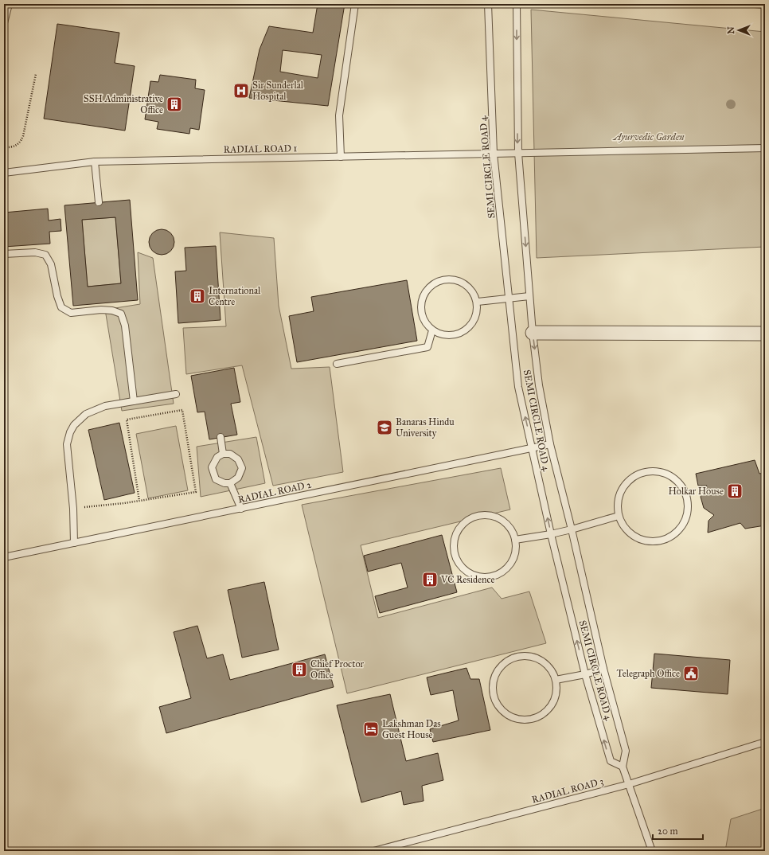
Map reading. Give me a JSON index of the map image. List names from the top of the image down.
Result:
{
  "streets": {
    "lane": [
      "RADIAL ROAD 1",
      "SEMI CIRCLE ROAD 4",
      "RADIAL ROAD 2",
      "RADIAL ROAD 3"
    ]
  },
  "crossings": [
    ["RADIAL ROAD 1", "SEMI CIRCLE ROAD 4"],
    ["SEMI CIRCLE ROAD 4", "RADIAL ROAD 2"]
  ],
  "parks": ["Ayurvedic Garden"],
  "places": {
    "hospital": ["Sir Sunderlal Hospital"],
    "building": [
      "SSH Administrative Office",
      "International Centre",
      "Holkar House",
      "VC Residence",
      "Chief Proctor Office"
    ],
    "school or university": ["Banaras Hindu University"],
    "public building": ["Telegraph Office"],
    "hotel": ["Lakshman Das Guest House"]
  },
  "scale_bar": "20 m",
  "north": "left"
}
